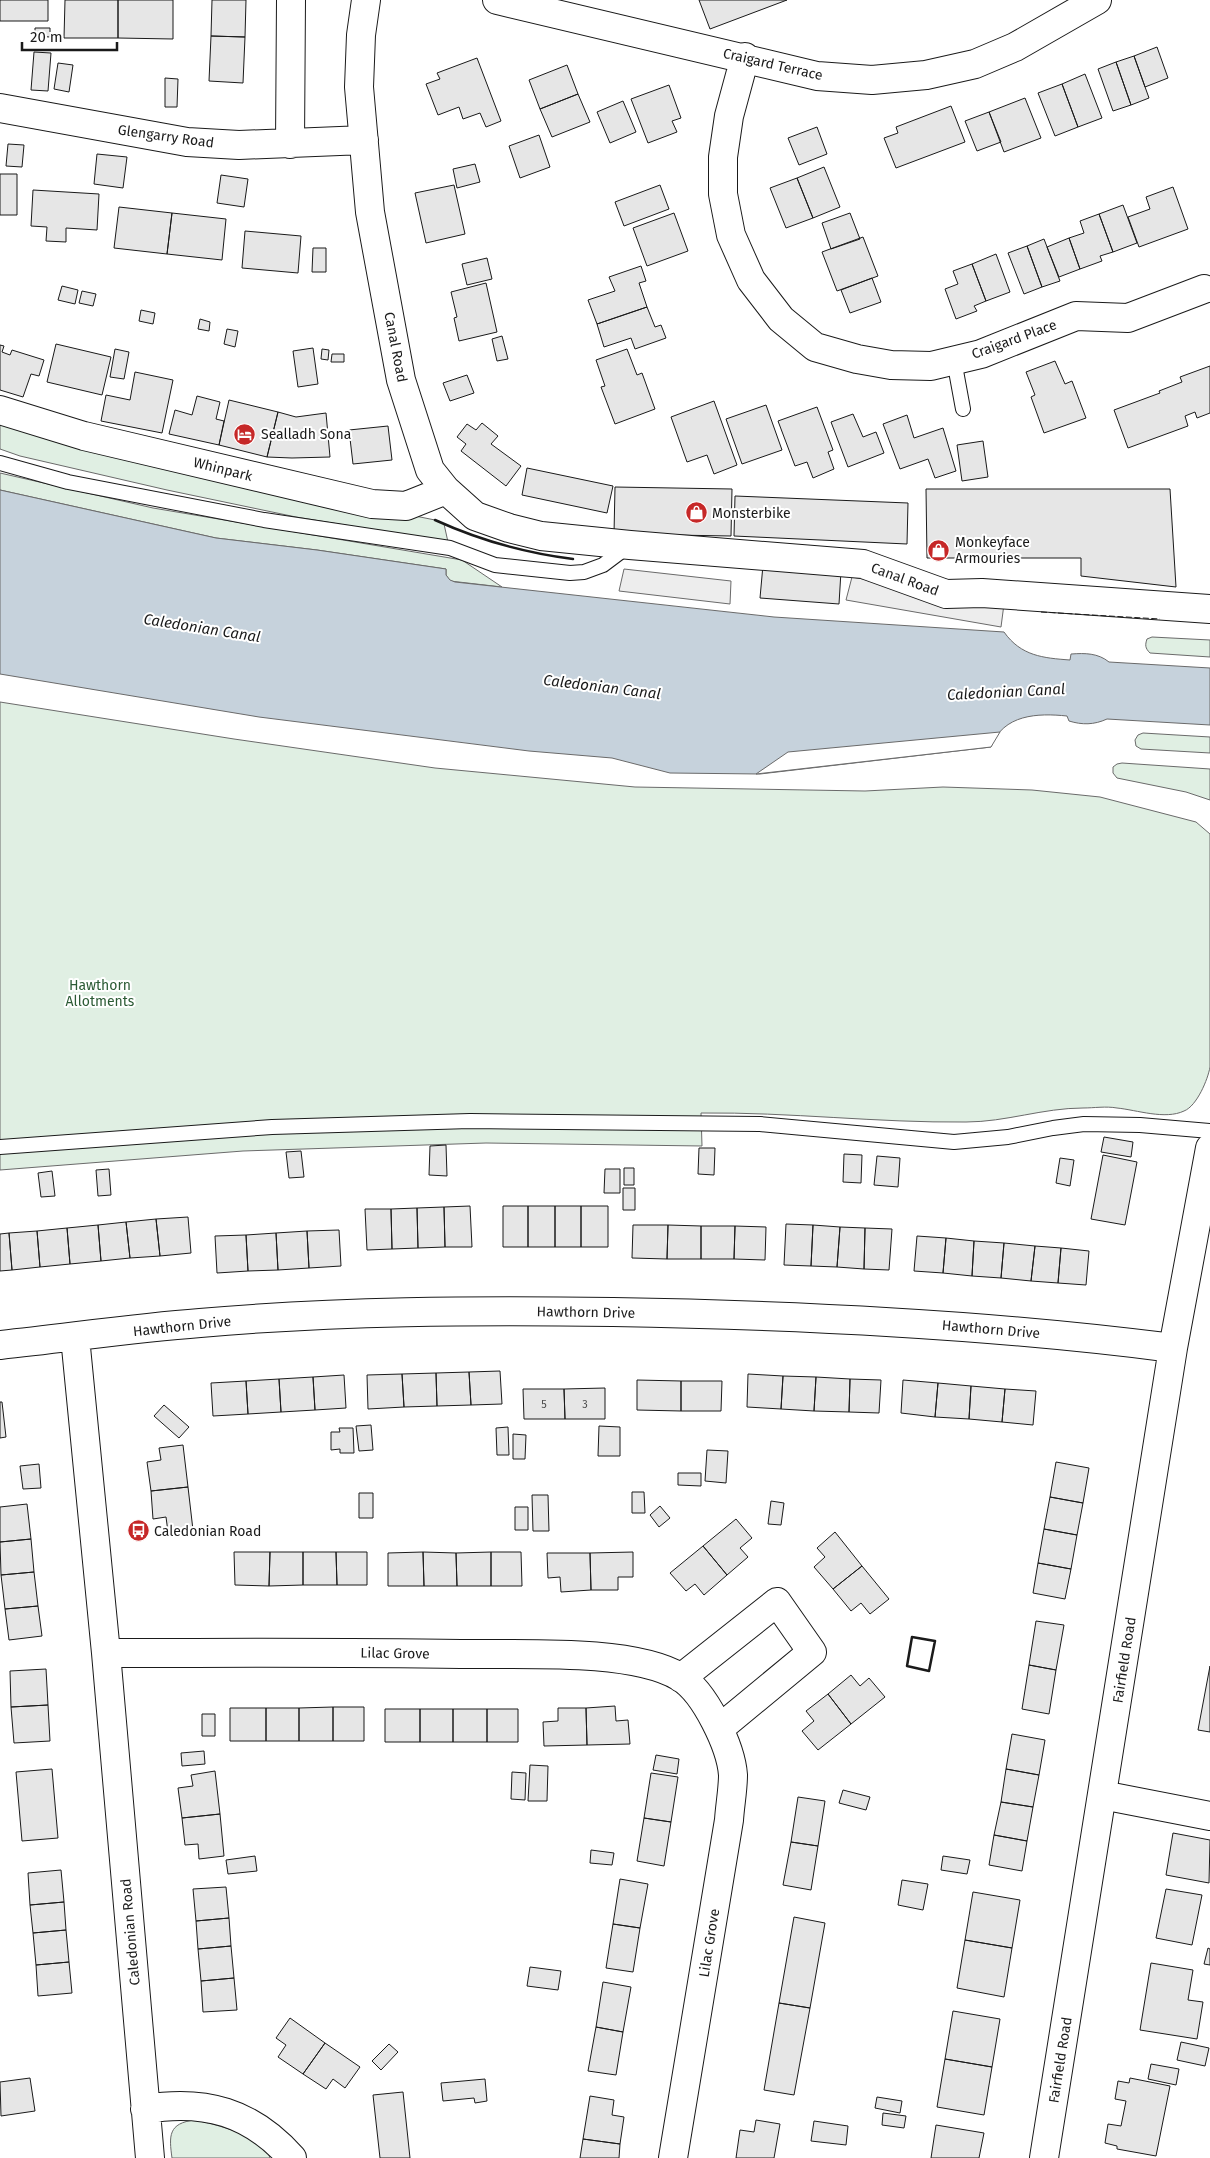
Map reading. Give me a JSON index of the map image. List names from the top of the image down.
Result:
{
  "streets": {
    "street": [
      "Craigard Terrace",
      "Glengarry Road",
      "Craigard Place",
      "Canal Road",
      "Whinpark",
      "Hawthorn Drive",
      "Lilac Grove",
      "Fairfield Road",
      "Caledonian Road"
    ]
  },
  "crossings": [
    ["Craigard Terrace", "Craigard Place"],
    ["Glengarry Road", "Canal Road"],
    ["Canal Road", "Whinpark"],
    ["Hawthorn Drive", "Fairfield Road"],
    ["Hawthorn Drive", "Caledonian Road"],
    ["Lilac Grove", "Caledonian Road"]
  ],
  "water": ["Caledonian Canal"],
  "parks": ["Hawthorn Allotments"],
  "places": {
    "hotel": ["Sealladh Sona"],
    "shop": ["Monsterbike", "Monkeyface Armouries"],
    "bus stop": ["Caledonian Road"]
  },
  "house_numbers": ["5", "3"],
  "scale_bar": "20 m"
}
